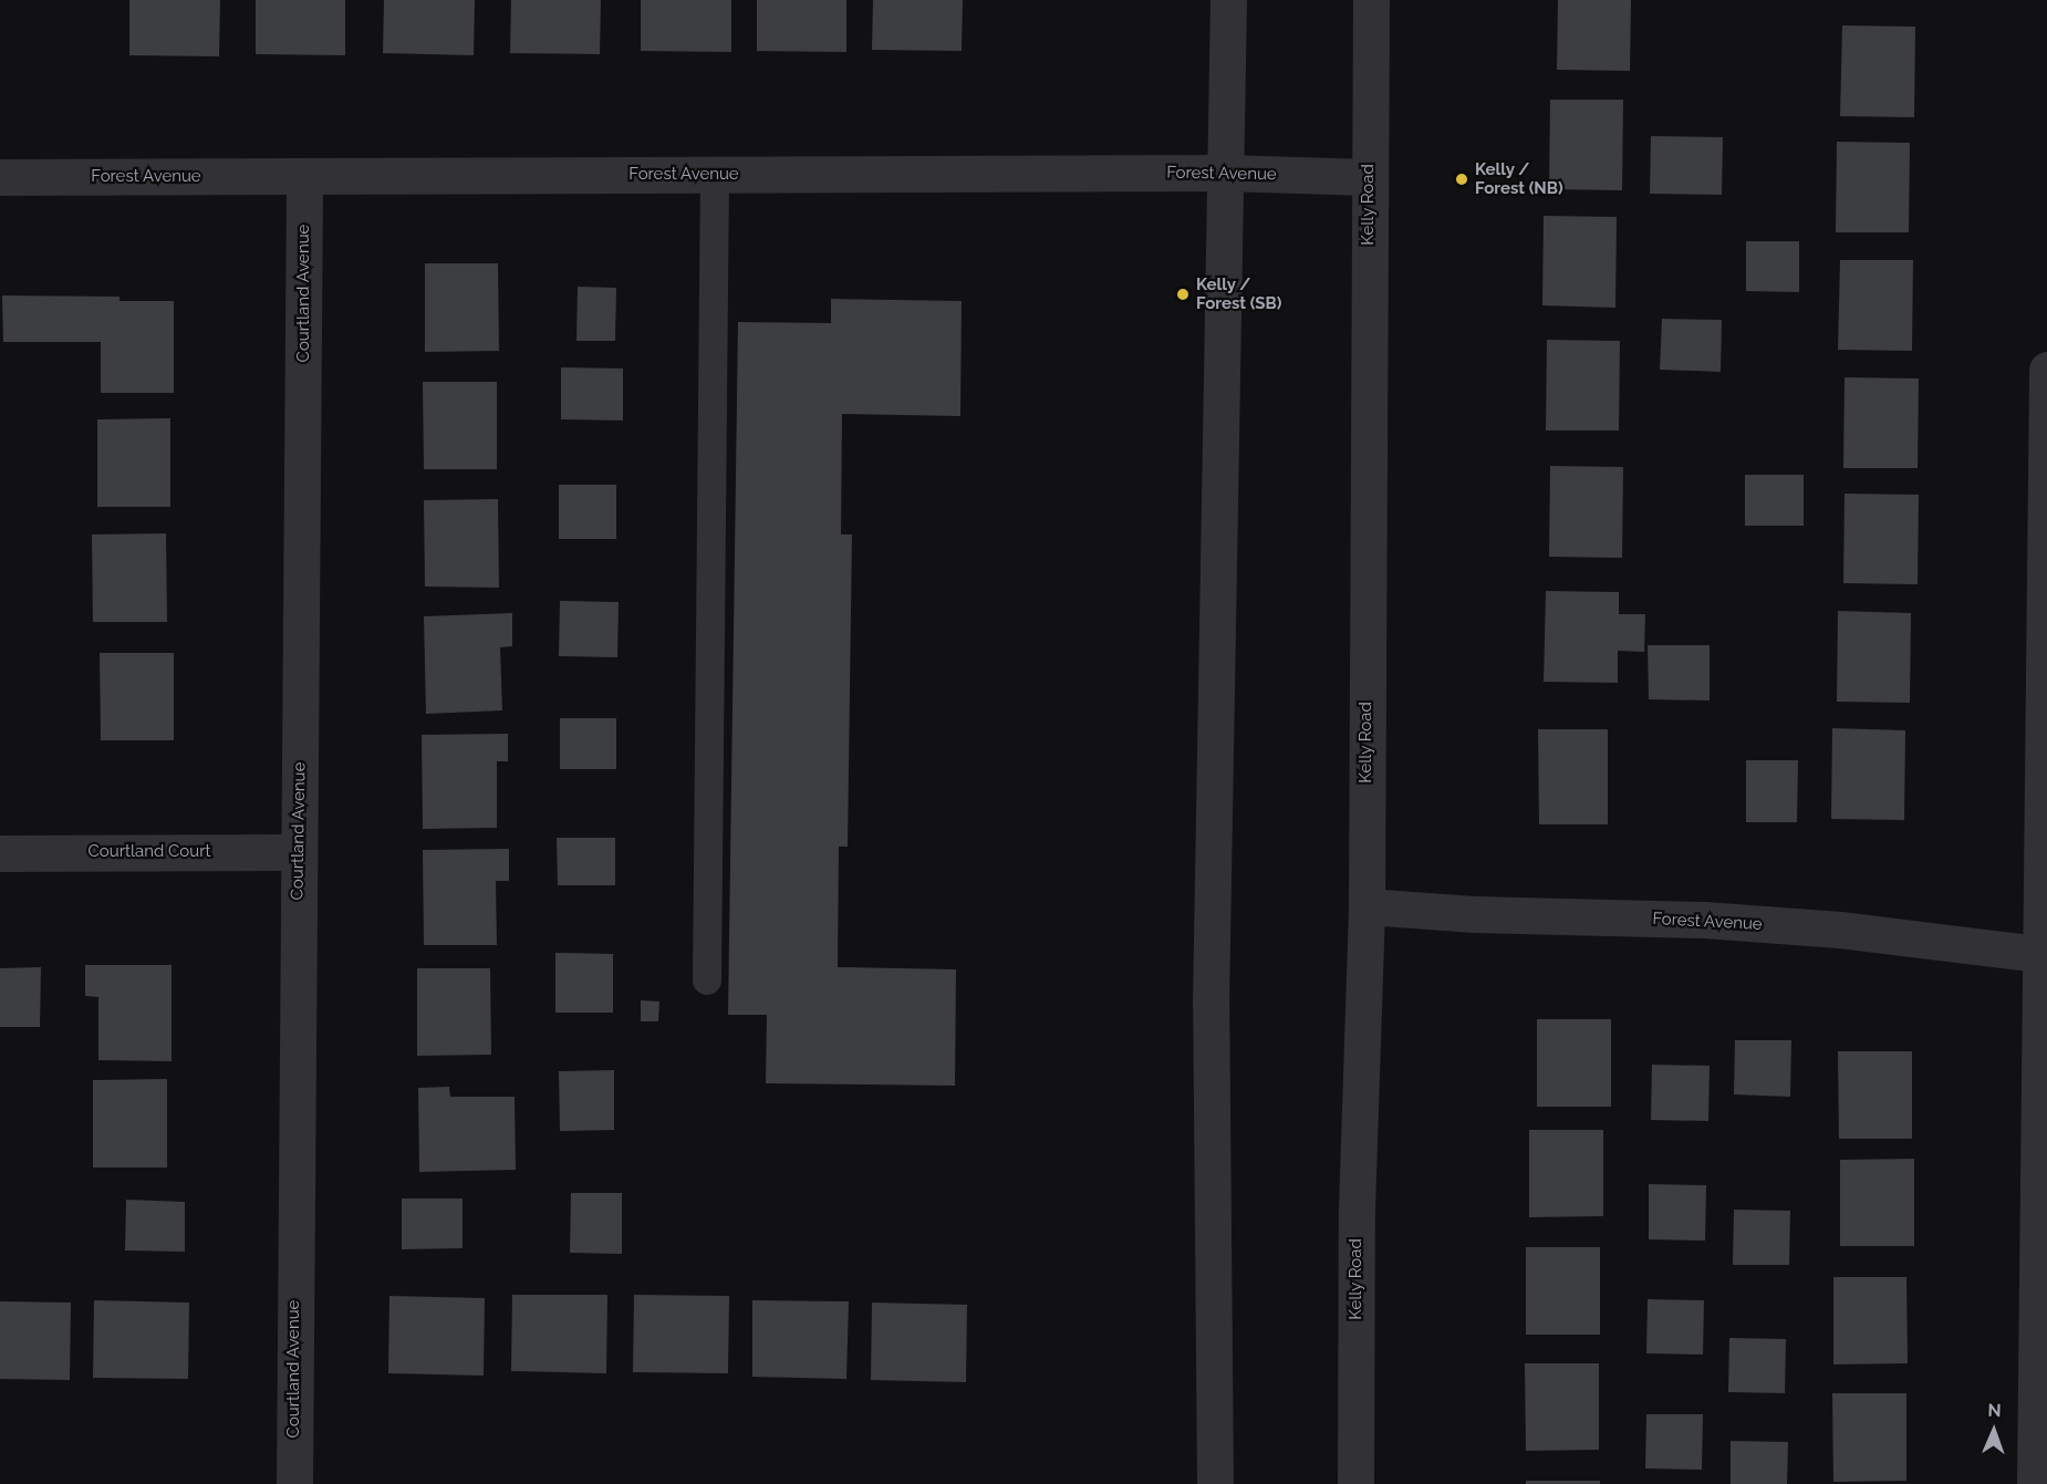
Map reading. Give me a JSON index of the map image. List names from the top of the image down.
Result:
{
  "streets": {
    "street": [
      "Forest Avenue",
      "Kelly Road",
      "Courtland Avenue",
      "Courtland Court"
    ]
  },
  "crossings": [
    ["Forest Avenue", "Kelly Road"],
    ["Forest Avenue", "Courtland Avenue"],
    ["Courtland Avenue", "Courtland Court"]
  ],
  "places": ["Kelly / Forest (NB)", "Kelly / Forest (SB)"],
  "north": "top"
}
